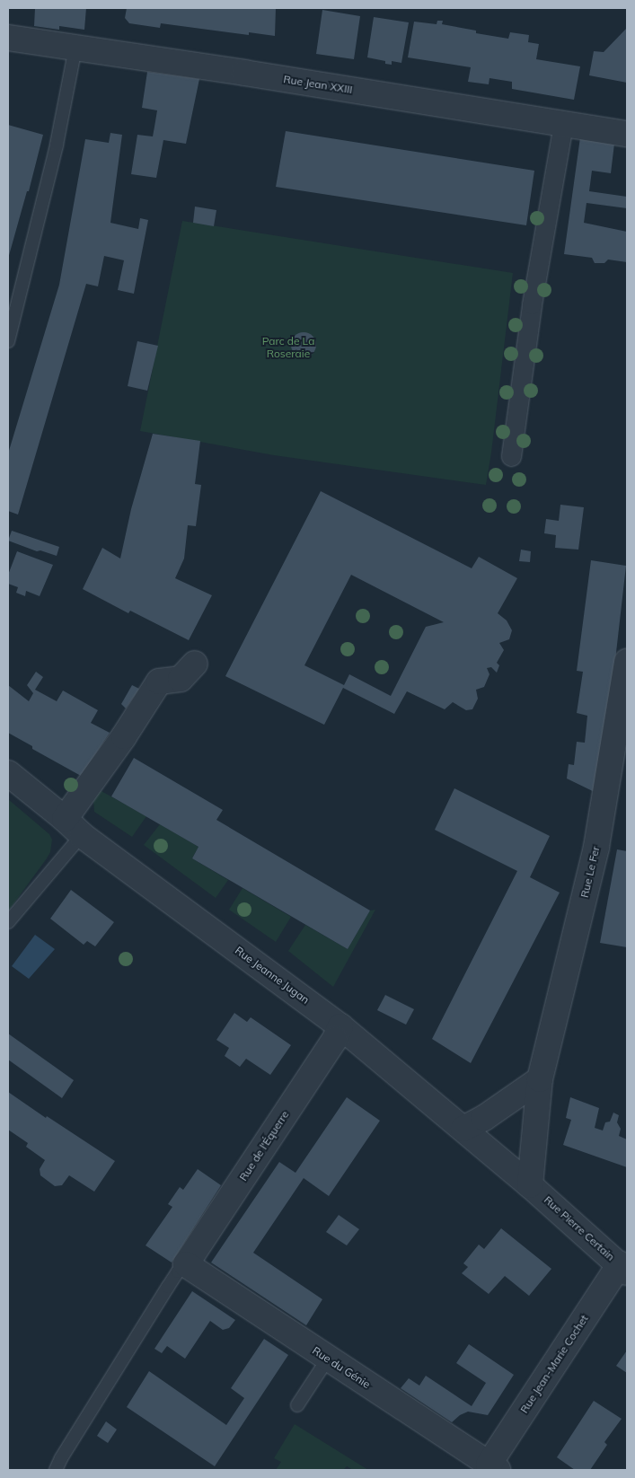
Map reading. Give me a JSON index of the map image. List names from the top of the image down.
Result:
{
  "streets": {
    "street": [
      "Rue Jean XXIII",
      "Rue Le Fer",
      "Rue Jeanne Jugan",
      "Rue de l'Équerre",
      "Rue Pierre Certain",
      "Rue Jean-Marie Cochet",
      "Rue du Génie"
    ]
  },
  "crossings": [
    ["Rue Le Fer", "Rue Jeanne Jugan"],
    ["Rue Le Fer", "Rue Pierre Certain"],
    ["Rue Jeanne Jugan", "Rue de l'Équerre"],
    ["Rue Jeanne Jugan", "Rue Pierre Certain"],
    ["Rue de l'Équerre", "Rue du Génie"],
    ["Rue Pierre Certain", "Rue Jean-Marie Cochet"],
    ["Rue Jean-Marie Cochet", "Rue du Génie"]
  ],
  "parks": ["Parc de La Roseraie"]
}
